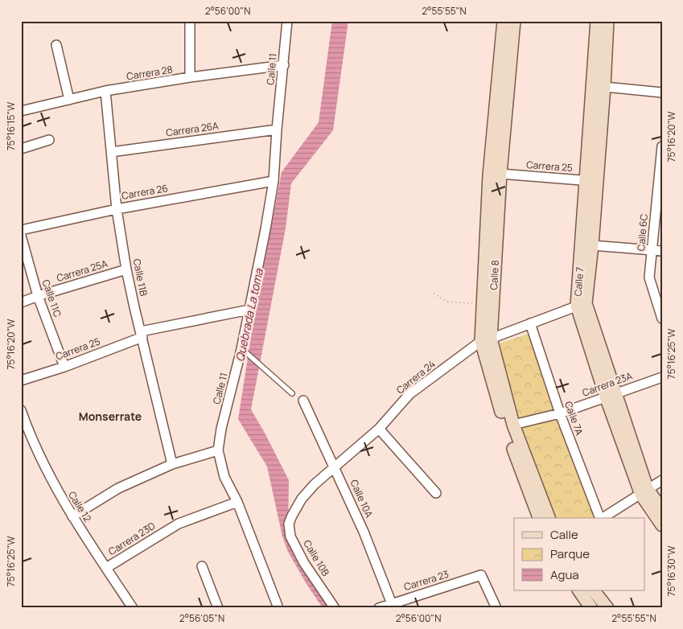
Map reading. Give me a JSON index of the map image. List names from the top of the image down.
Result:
{
  "streets": {
    "main road": ["Calle 8", "Calle 7"],
    "street": [
      "Calle 11",
      "Carrera 28",
      "Carrera 26A",
      "Carrera 25",
      "Carrera 26",
      "Calle 6C",
      "Carrera 25A",
      "Calle 11B",
      "Calle 11C",
      "Carrera 24",
      "Carrera 23A",
      "Calle 7A",
      "Calle 10A",
      "Calle 12",
      "Carrera 23D",
      "Calle 10B",
      "Carrera 23"
    ]
  },
  "crossings": [
    ["Calle 11", "Carrera 28"],
    ["Calle 11", "Carrera 26A"],
    ["Calle 11", "Carrera 25"],
    ["Calle 11", "Carrera 26"],
    ["Calle 11", "Carrera 23D"],
    ["Carrera 28", "Calle 11B"],
    ["Carrera 26A", "Calle 11B"],
    ["Carrera 25", "Calle 8"],
    ["Carrera 25", "Calle 11B"],
    ["Carrera 25", "Calle 7"],
    ["Carrera 25", "Calle 11C"],
    ["Carrera 26", "Calle 11B"],
    ["Carrera 25A", "Calle 11B"],
    ["Carrera 25A", "Calle 11C"],
    ["Calle 8", "Carrera 24"],
    ["Calle 8", "Carrera 23A"],
    ["Calle 7", "Carrera 24"],
    ["Calle 7", "Carrera 23A"],
    ["Carrera 24", "Calle 7A"],
    ["Carrera 24", "Calle 10A"],
    ["Carrera 24", "Calle 10B"],
    ["Carrera 23A", "Calle 7A"],
    ["Calle 10A", "Carrera 23"],
    ["Calle 12", "Carrera 23D"]
  ],
  "districts": ["Monserrate"],
  "water": ["Quebrada La toma"],
  "legend": ["Calle", "Parque", "Agua"],
  "coordinates": [
    "2°56'00\"N",
    "2°55'55\"N",
    "75°16'15\"W",
    "75°16'20\"W",
    "75°16'25\"W",
    "75°16'30\"W",
    "2°56'05\"N"
  ]
}
